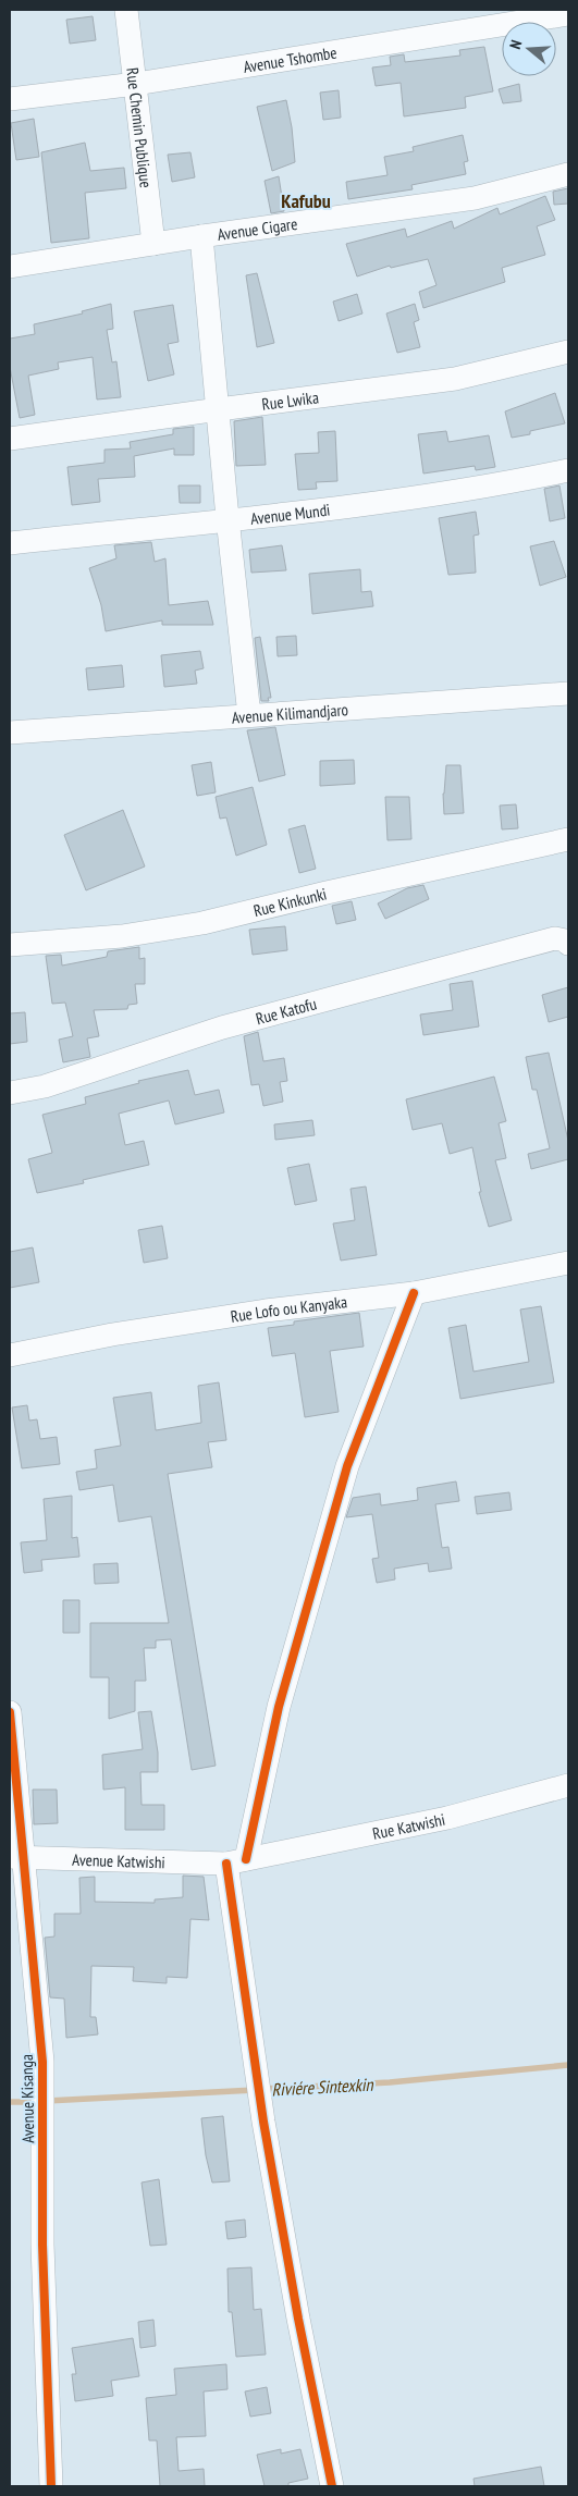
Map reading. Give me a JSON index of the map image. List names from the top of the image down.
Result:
{
  "streets": {
    "street": [
      "Avenue Tshombe",
      "Rue Chemin Publique",
      "Avenue Cigare",
      "Rue Lwika",
      "Avenue Mundi",
      "Avenue Kilimandjaro",
      "Rue Kinkunki",
      "Rue Katofu",
      "Rue Lofo ou Kanyaka",
      "Rue Katwishi",
      "Avenue Katwishi",
      "Avenue Kisanga"
    ]
  },
  "crossings": [
    ["Avenue Tshombe", "Rue Chemin Publique"],
    ["Rue Chemin Publique", "Avenue Cigare"],
    ["Rue Katwishi", "Avenue Katwishi"],
    ["Avenue Katwishi", "Avenue Kisanga"]
  ],
  "districts": ["Kafubu"],
  "water": ["Riviére Sintexkin"],
  "north": "left"
}
